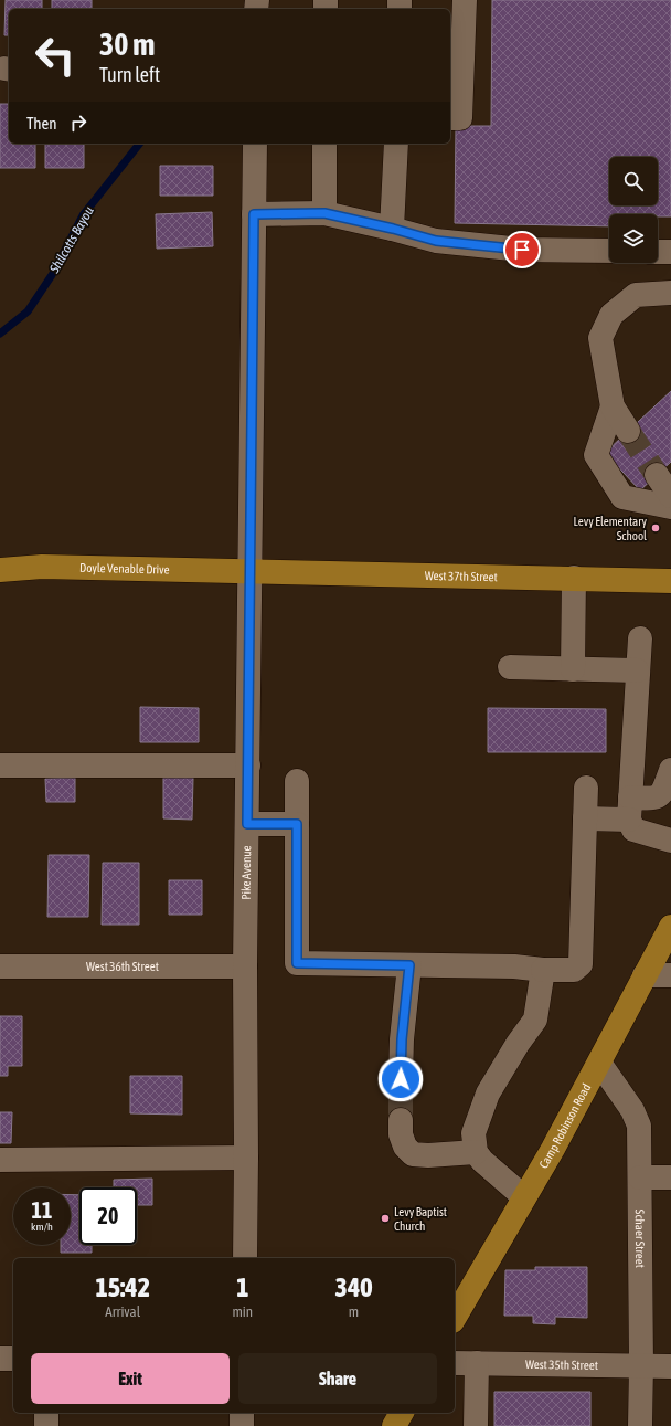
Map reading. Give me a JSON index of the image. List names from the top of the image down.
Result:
{
  "streets": {
    "main road": ["Doyle Venable Drive", "West 37th Street", "Camp Robinson Road"],
    "street": [
      "Pike Avenue",
      "West 36th Street",
      "Schaer Street",
      "West 35th Street"
    ]
  },
  "crossings": [
    ["Doyle Venable Drive", "West 37th Street"],
    ["Doyle Venable Drive", "Pike Avenue"],
    ["West 37th Street", "Pike Avenue"],
    ["Pike Avenue", "West 36th Street"],
    ["Camp Robinson Road", "Schaer Street"],
    ["Schaer Street", "West 35th Street"]
  ],
  "water": ["Shilcotts Bayou"],
  "places": ["Levy Elementary School", "Levy Baptist Church"],
  "page": {
    "turn": ["30 m", "Turn left"],
    "then": "Then",
    "speed": "11 km/h",
    "limit": "20",
    "eta": [
      "15:42",
      "Arrival",
      "1",
      "min",
      "340",
      "m"
    ],
    "buttons": ["Exit", "Share"]
  }
}
